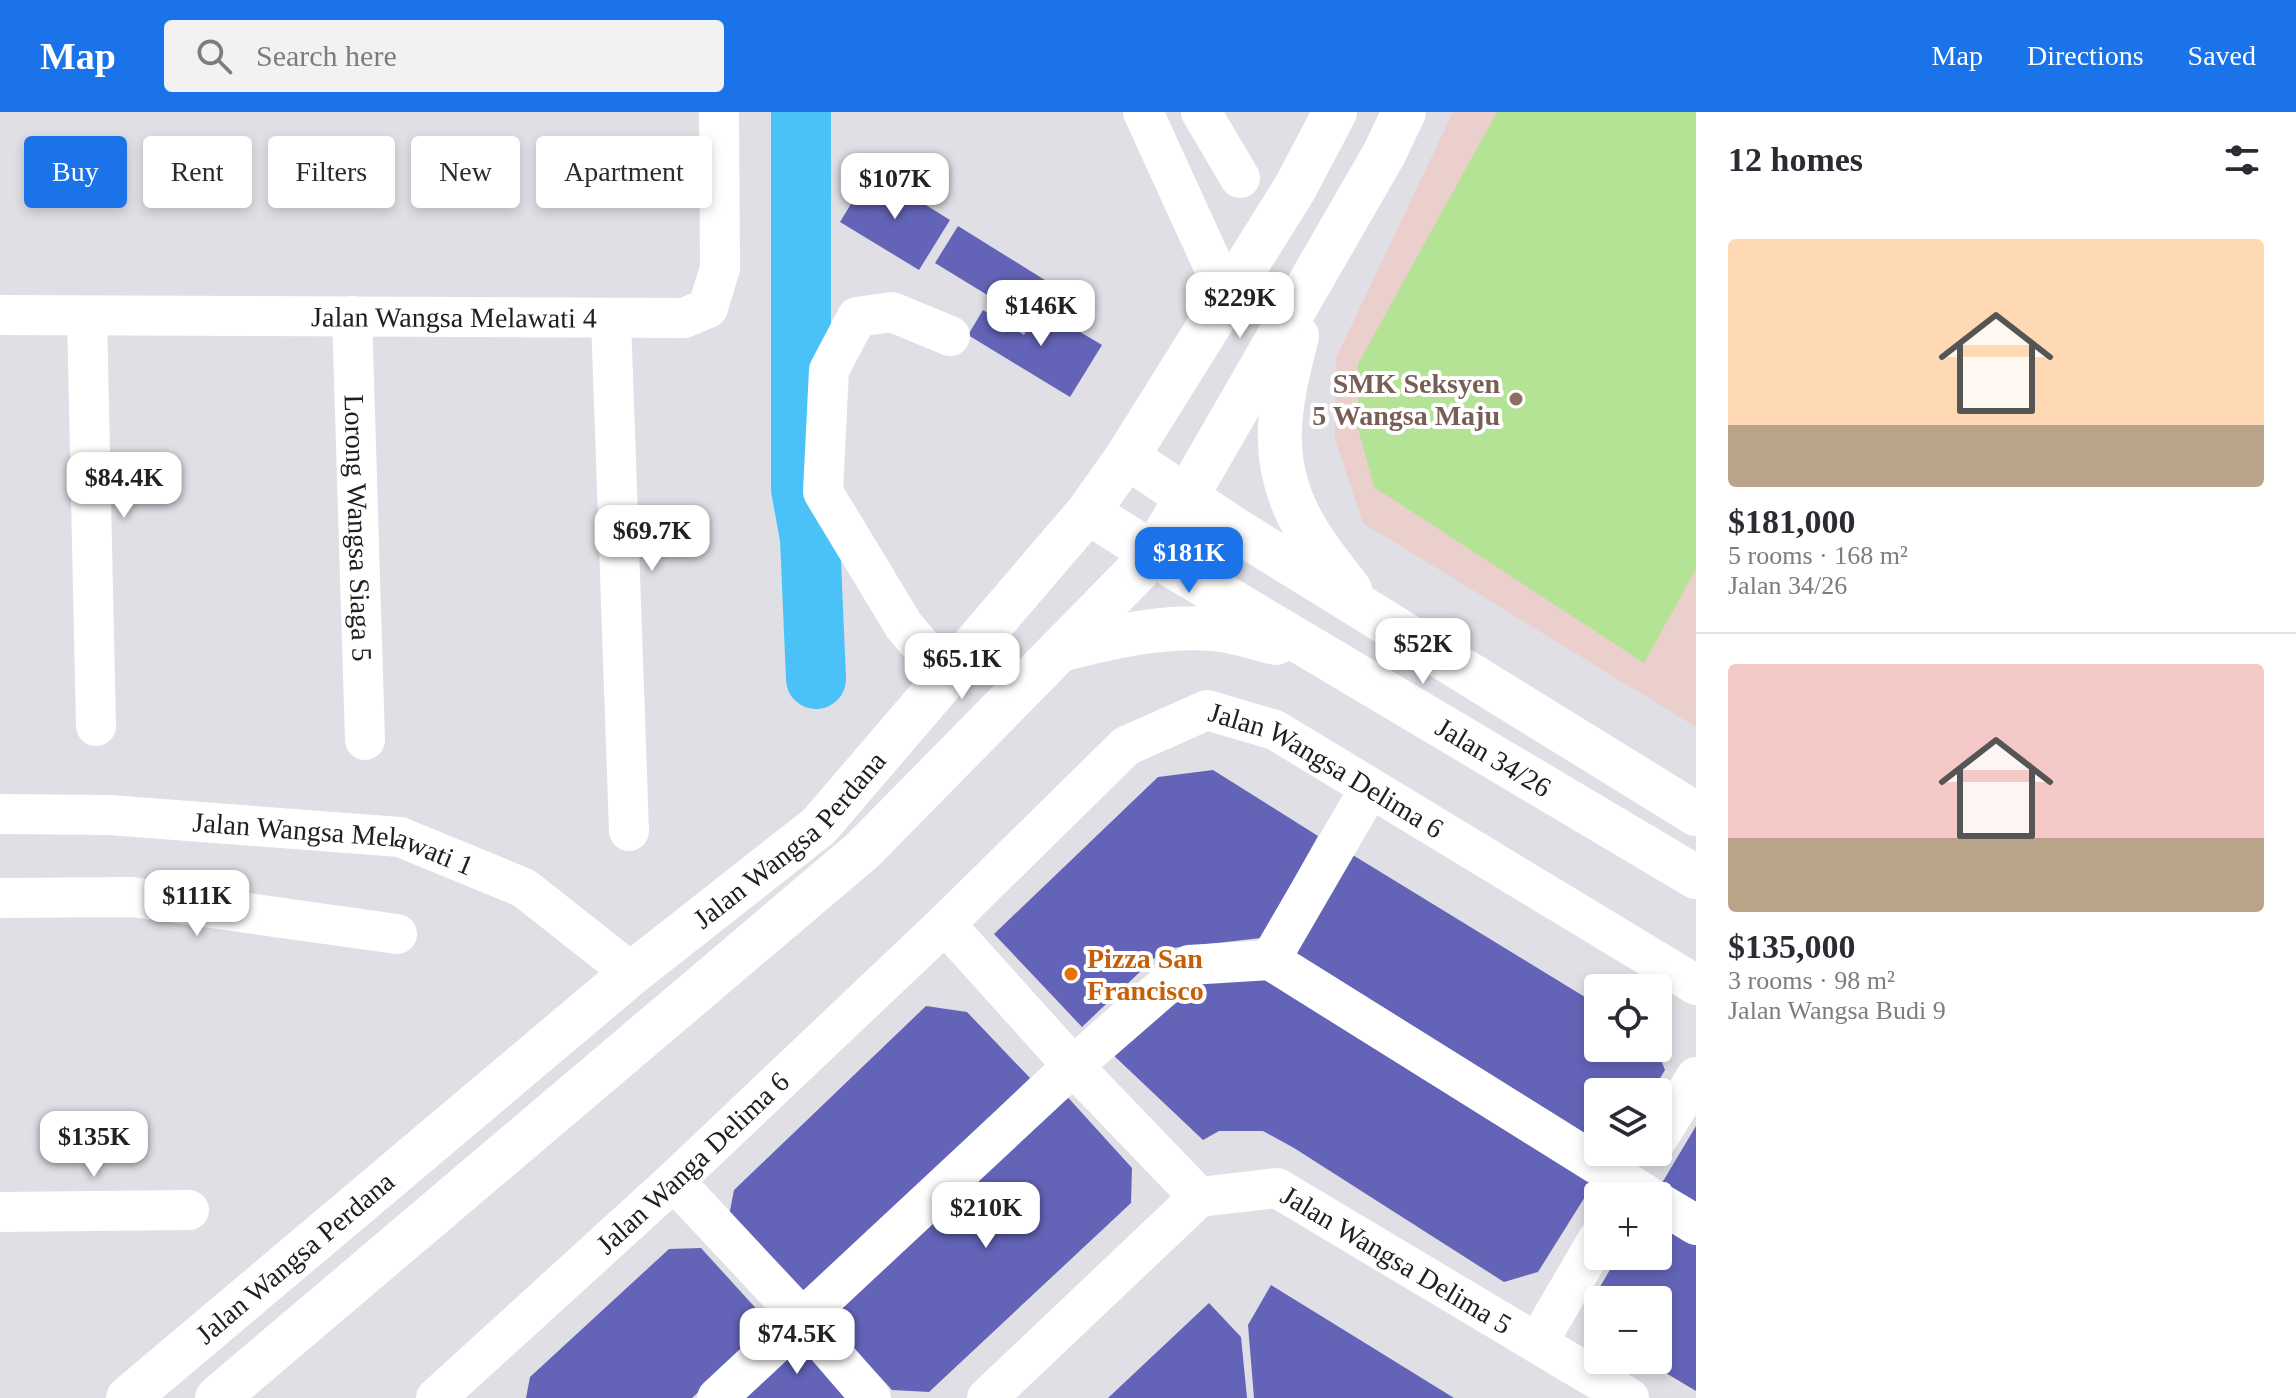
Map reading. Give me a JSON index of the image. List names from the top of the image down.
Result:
{
  "streets": {
    "main road": ["Jalan 34/26", "Jalan Wangsa Perdana"],
    "street": [
      "Jalan Wangsa Melawati 4",
      "Lorong Wangsa Siaga 5",
      "Jalan Wangsa Delima 6",
      "Jalan Wangsa Melawati 1",
      "Jalan Wanga Delima 6",
      "Jalan Wangsa Delima 5"
    ]
  },
  "crossings": [
    ["Jalan Wangsa Melawati 4", "Lorong Wangsa Siaga 5"],
    ["Jalan 34/26", "Jalan Wangsa Perdana"],
    ["Jalan Wangsa Delima 6", "Jalan Wanga Delima 6"],
    ["Jalan Wangsa Perdana", "Jalan Wangsa Melawati 1"]
  ],
  "places": ["SMK Seksyen 5 Wangsa Maju", "Pizza San Francisco"],
  "page": {
    "header": "Map",
    "search": "Search here",
    "nav": ["Map", "Directions", "Saved"],
    "heading": "12 homes",
    "chip": [
      "Buy",
      "Rent",
      "Filters",
      "New",
      "Apartment"
    ],
    "price": [
      "$107K",
      "$229K",
      "$146K",
      "$84.4K",
      "$69.7K",
      "$181K",
      "$52K",
      "$65.1K",
      "$111K",
      "$135K",
      "$210K",
      "$74.5K"
    ],
    "list": [
      {
        "name": "$181,000",
        "note": "5 rooms · 168 m² · Jalan 34/26"
      },
      {
        "name": "$135,000",
        "note": "3 rooms · 98 m² · Jalan Wangsa Budi 9"
      }
    ],
    "map_buttons": ["+", "−"]
  }
}
